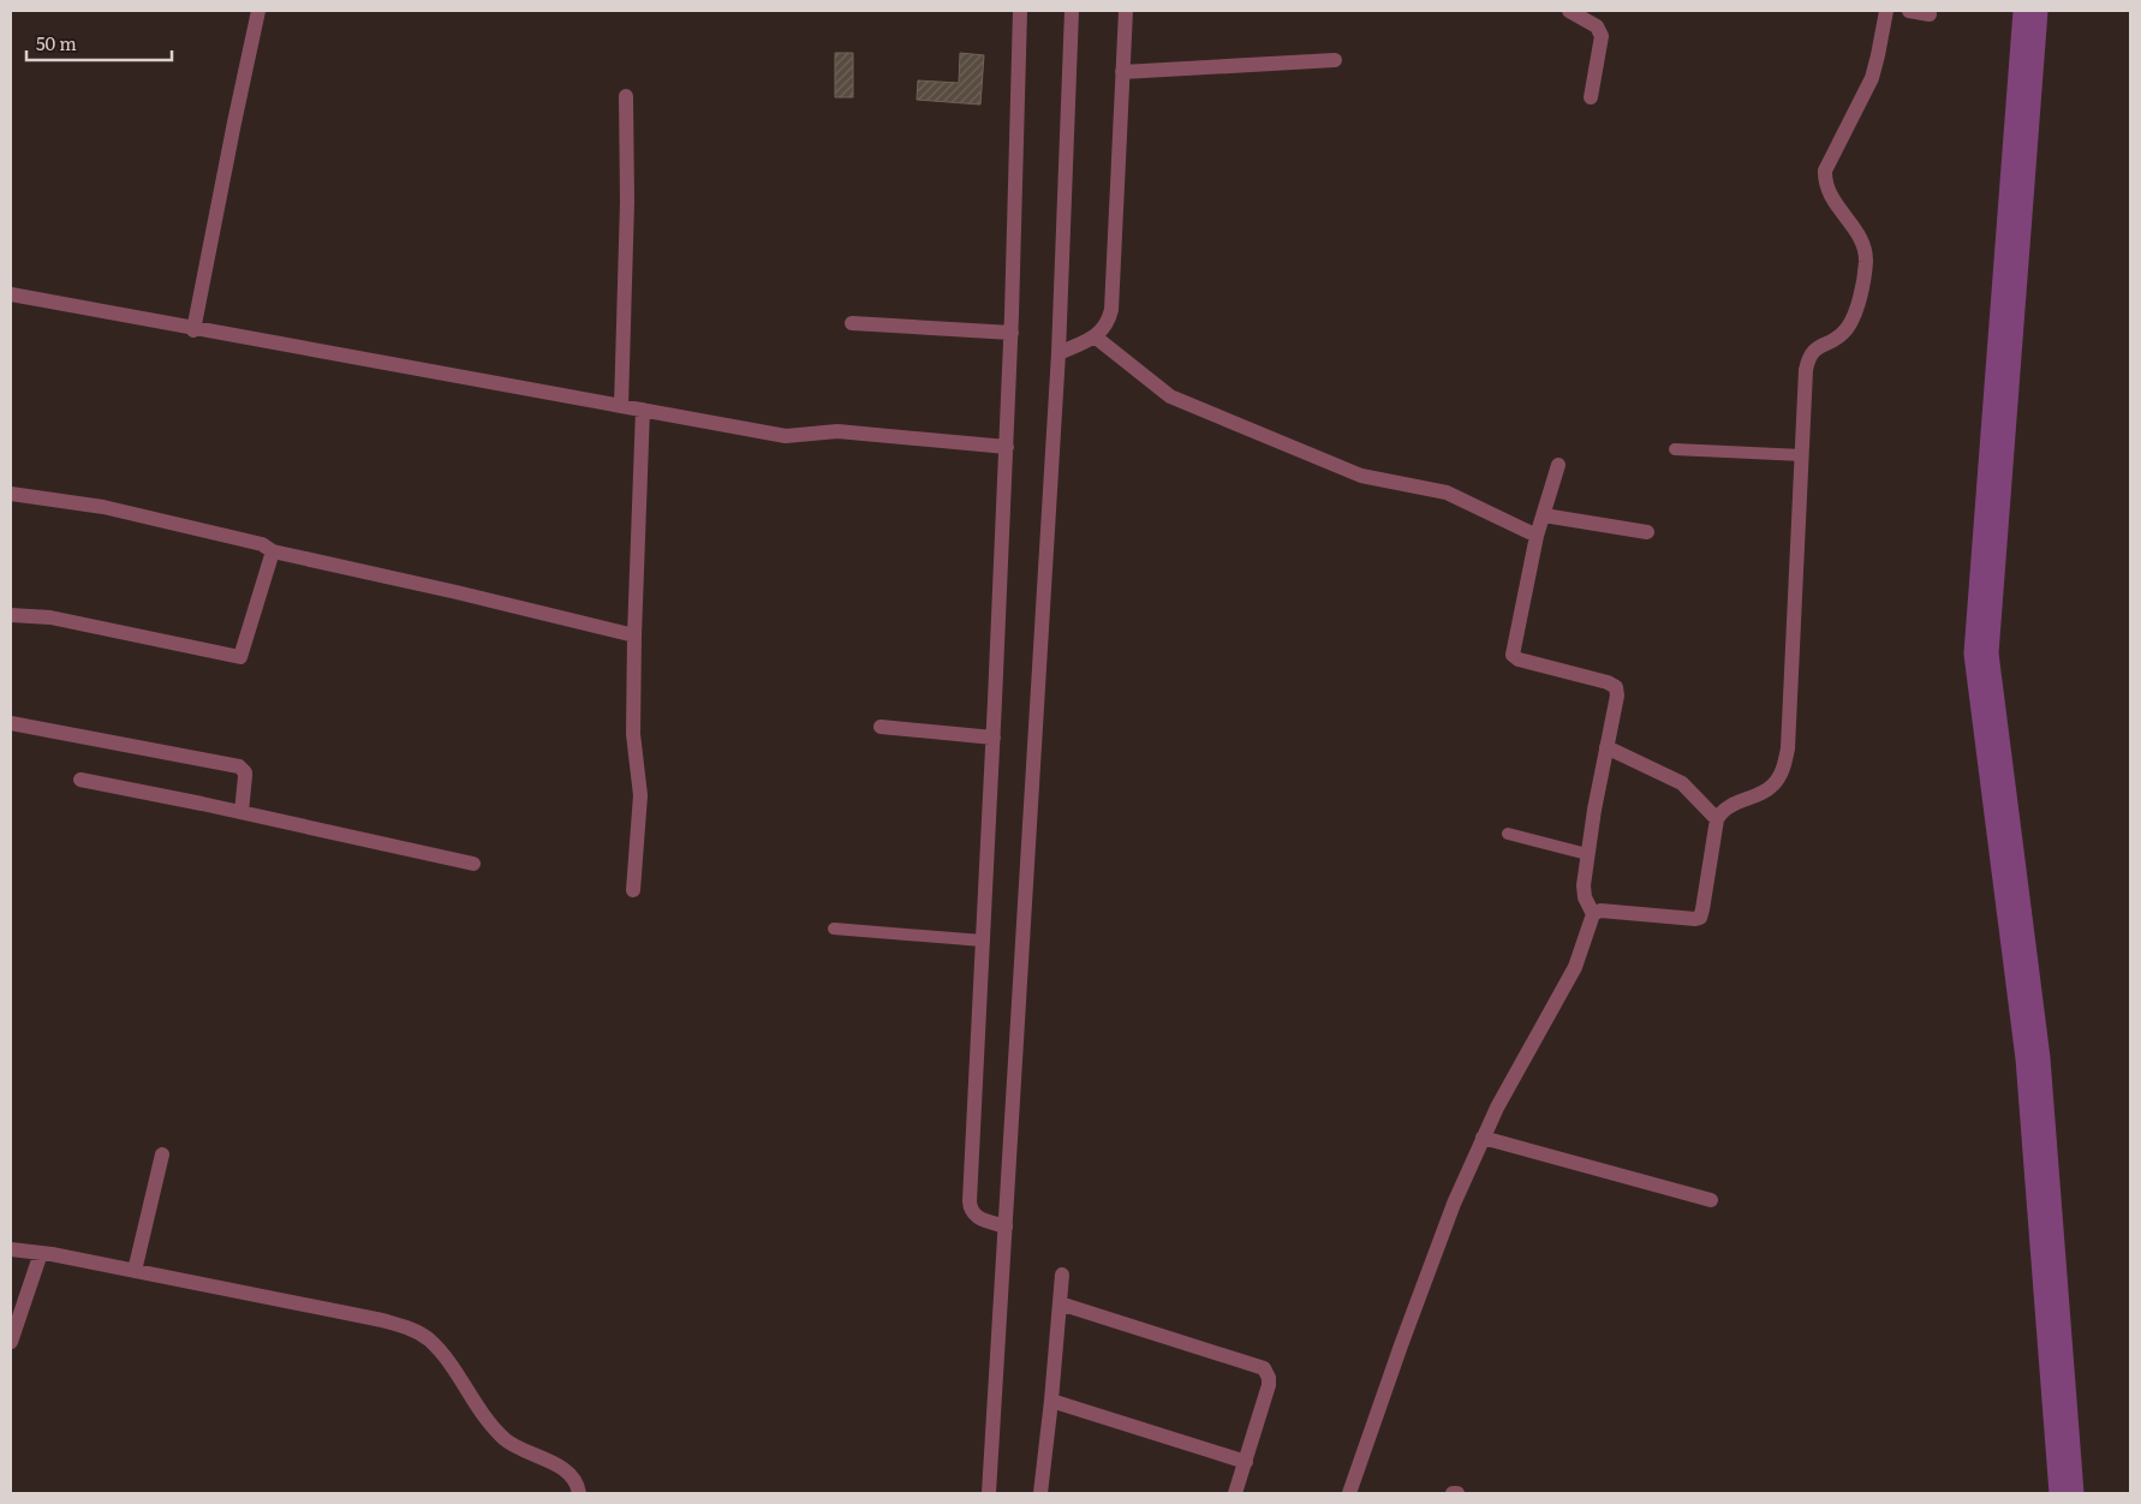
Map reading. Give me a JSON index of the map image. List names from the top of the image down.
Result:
{
  "scale_bar": "50 m"
}
